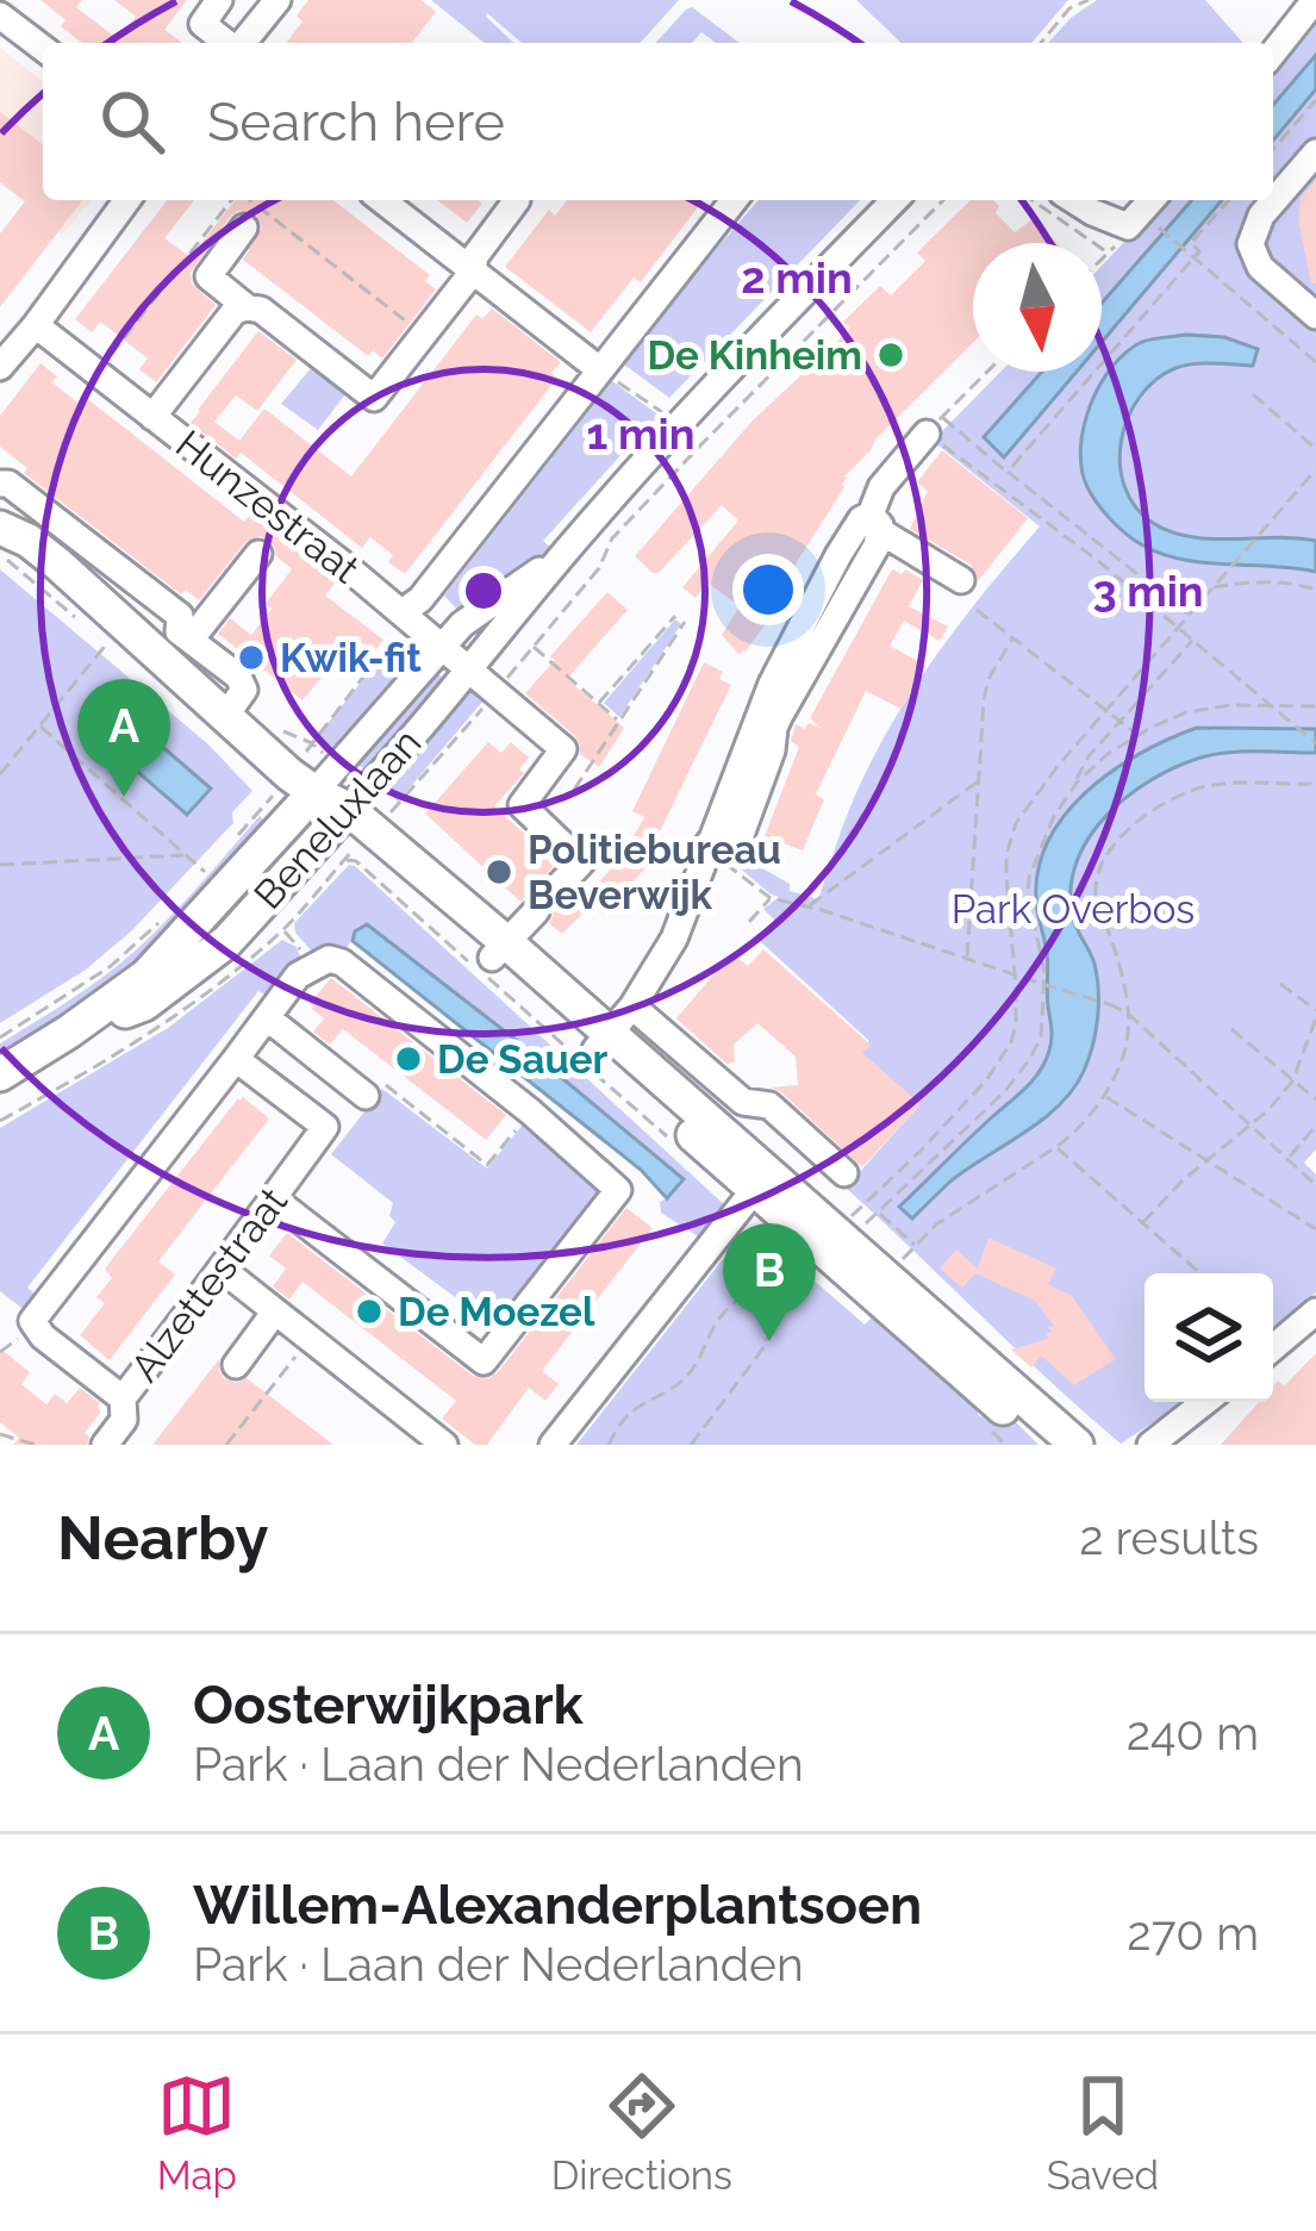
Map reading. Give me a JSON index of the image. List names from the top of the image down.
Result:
{
  "streets": {
    "main road": ["Beneluxlaan"],
    "street": ["Hunzestraat", "Alzettestraat"]
  },
  "crossings": [
    ["Hunzestraat", "Beneluxlaan"]
  ],
  "parks": ["Park Overbos"],
  "places": [
    "De Kinheim",
    "Kwik-fit",
    "Politiebureau Beverwijk",
    "De Sauer",
    "De Moezel"
  ],
  "north": "bottom",
  "page": {
    "search": "Search here",
    "pins": ["A", "B"],
    "heading": ["Nearby", "2 results"],
    "list": [
      {
        "mark": "A",
        "name": "Oosterwijkpark",
        "note": "Park · Laan der Nederlanden",
        "value": "240 m"
      },
      {
        "mark": "B",
        "name": "Willem-Alexanderplantsoen",
        "note": "Park · Laan der Nederlanden",
        "value": "270 m"
      }
    ],
    "nav": ["Map", "Directions", "Saved"]
  },
  "rings": ["2 min", "1 min", "3 min"]
}
